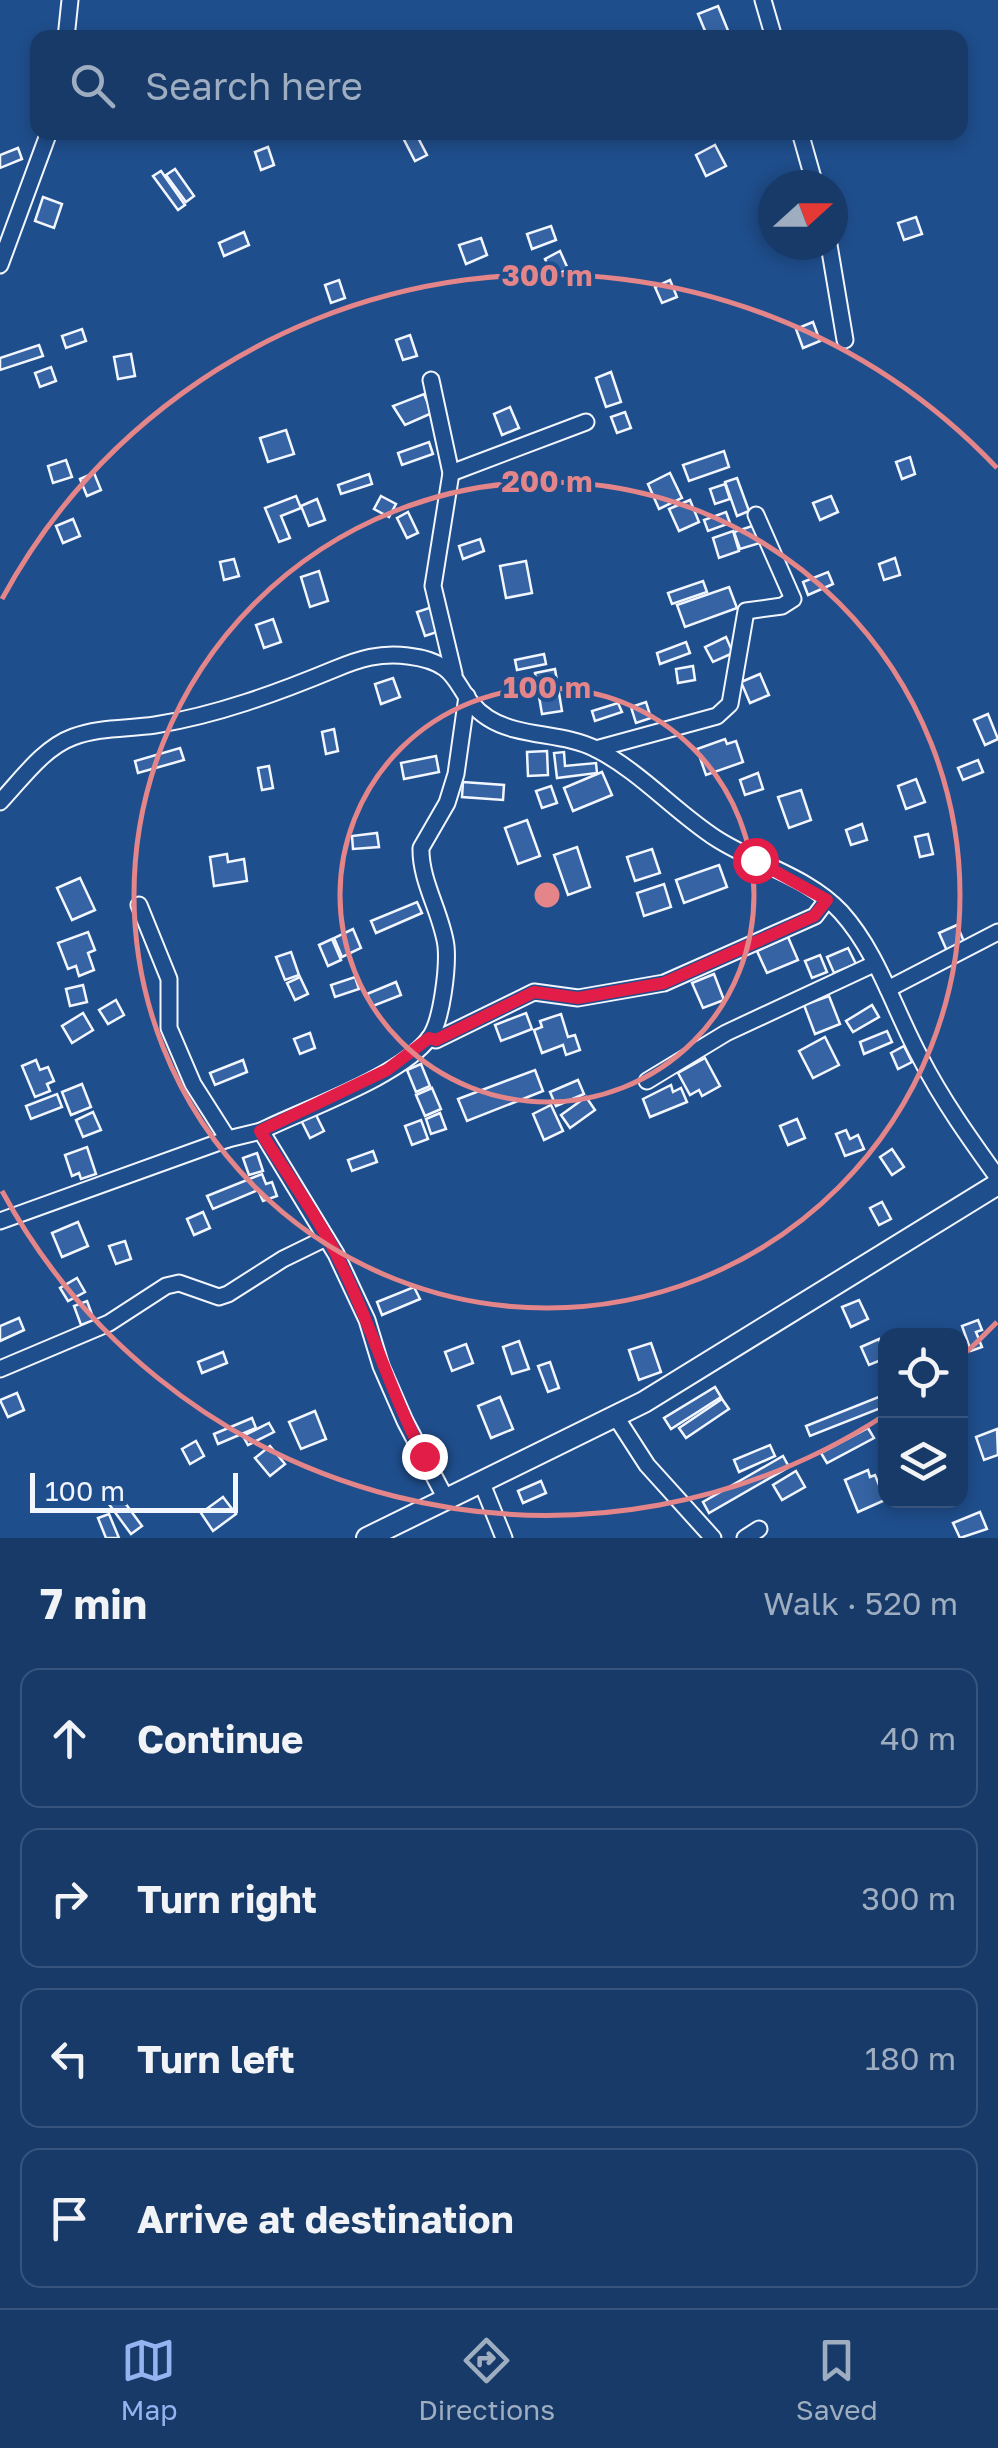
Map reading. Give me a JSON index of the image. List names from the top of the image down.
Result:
{
  "scale_bar": "100 m",
  "north": "right",
  "page": {
    "search": "Search here",
    "scale": "100 m",
    "heading": ["7 min", "Walk · 520 m"],
    "list": [
      ["Continue", "40 m"],
      ["Turn right", "300 m"],
      ["Turn left", "180 m"],
      "Arrive at destination"
    ],
    "nav": ["Map", "Directions", "Saved"]
  },
  "rings": ["300 m", "200 m", "100 m"]
}
